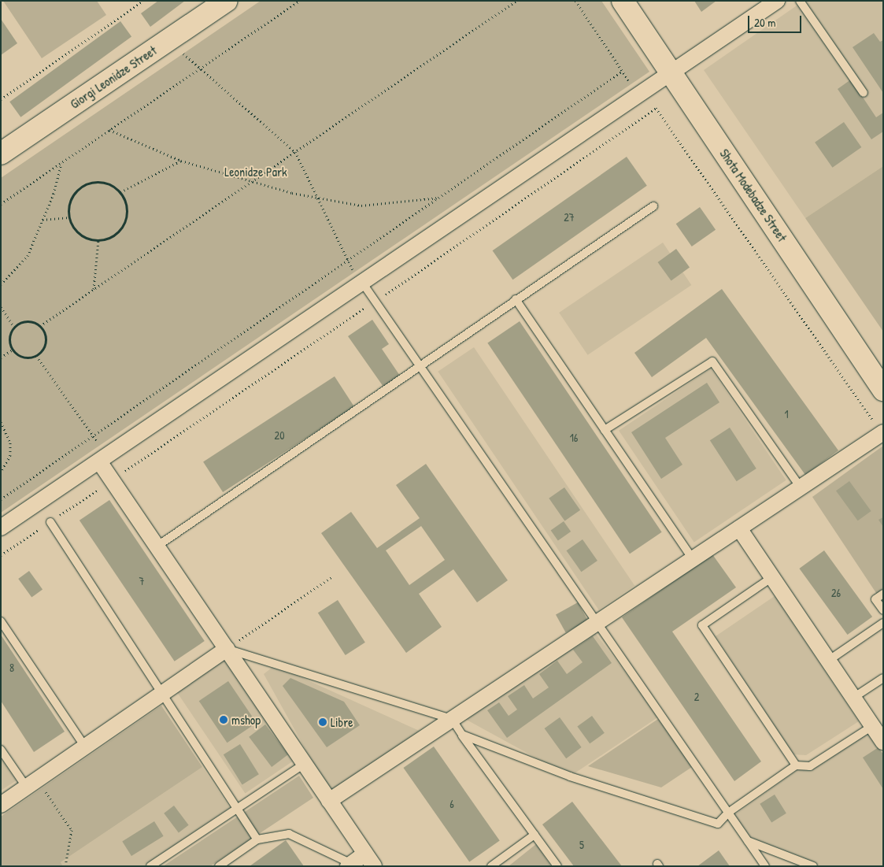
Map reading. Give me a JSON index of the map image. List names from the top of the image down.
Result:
{
  "streets": {
    "main road": ["Giorgi Leonidze Street", "Shota Modebadze Street"]
  },
  "parks": ["Leonidze Park"],
  "places": ["mshop", "Libre"],
  "house_numbers": [
    "27",
    "1",
    "20",
    "16",
    "7",
    "26",
    "8",
    "2",
    "6",
    "5"
  ],
  "scale_bar": "20 m"
}
